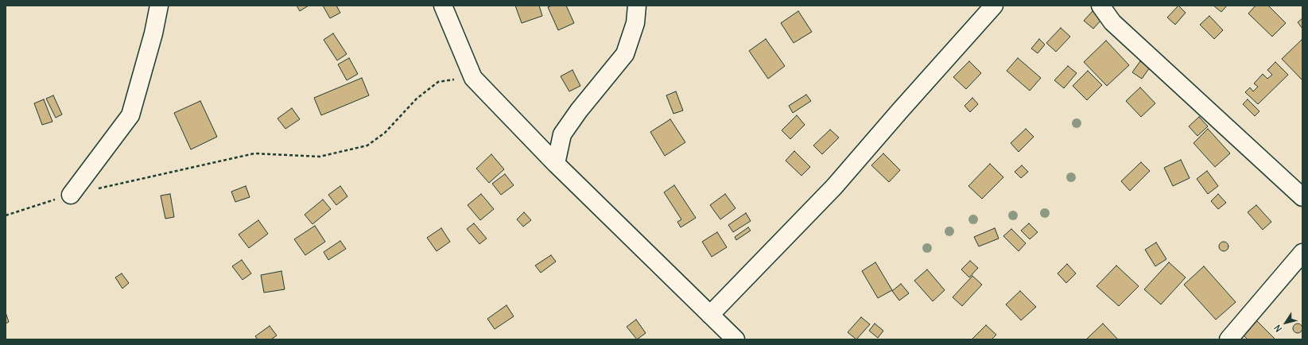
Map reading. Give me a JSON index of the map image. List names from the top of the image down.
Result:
{
  "north": "bottom left"
}
